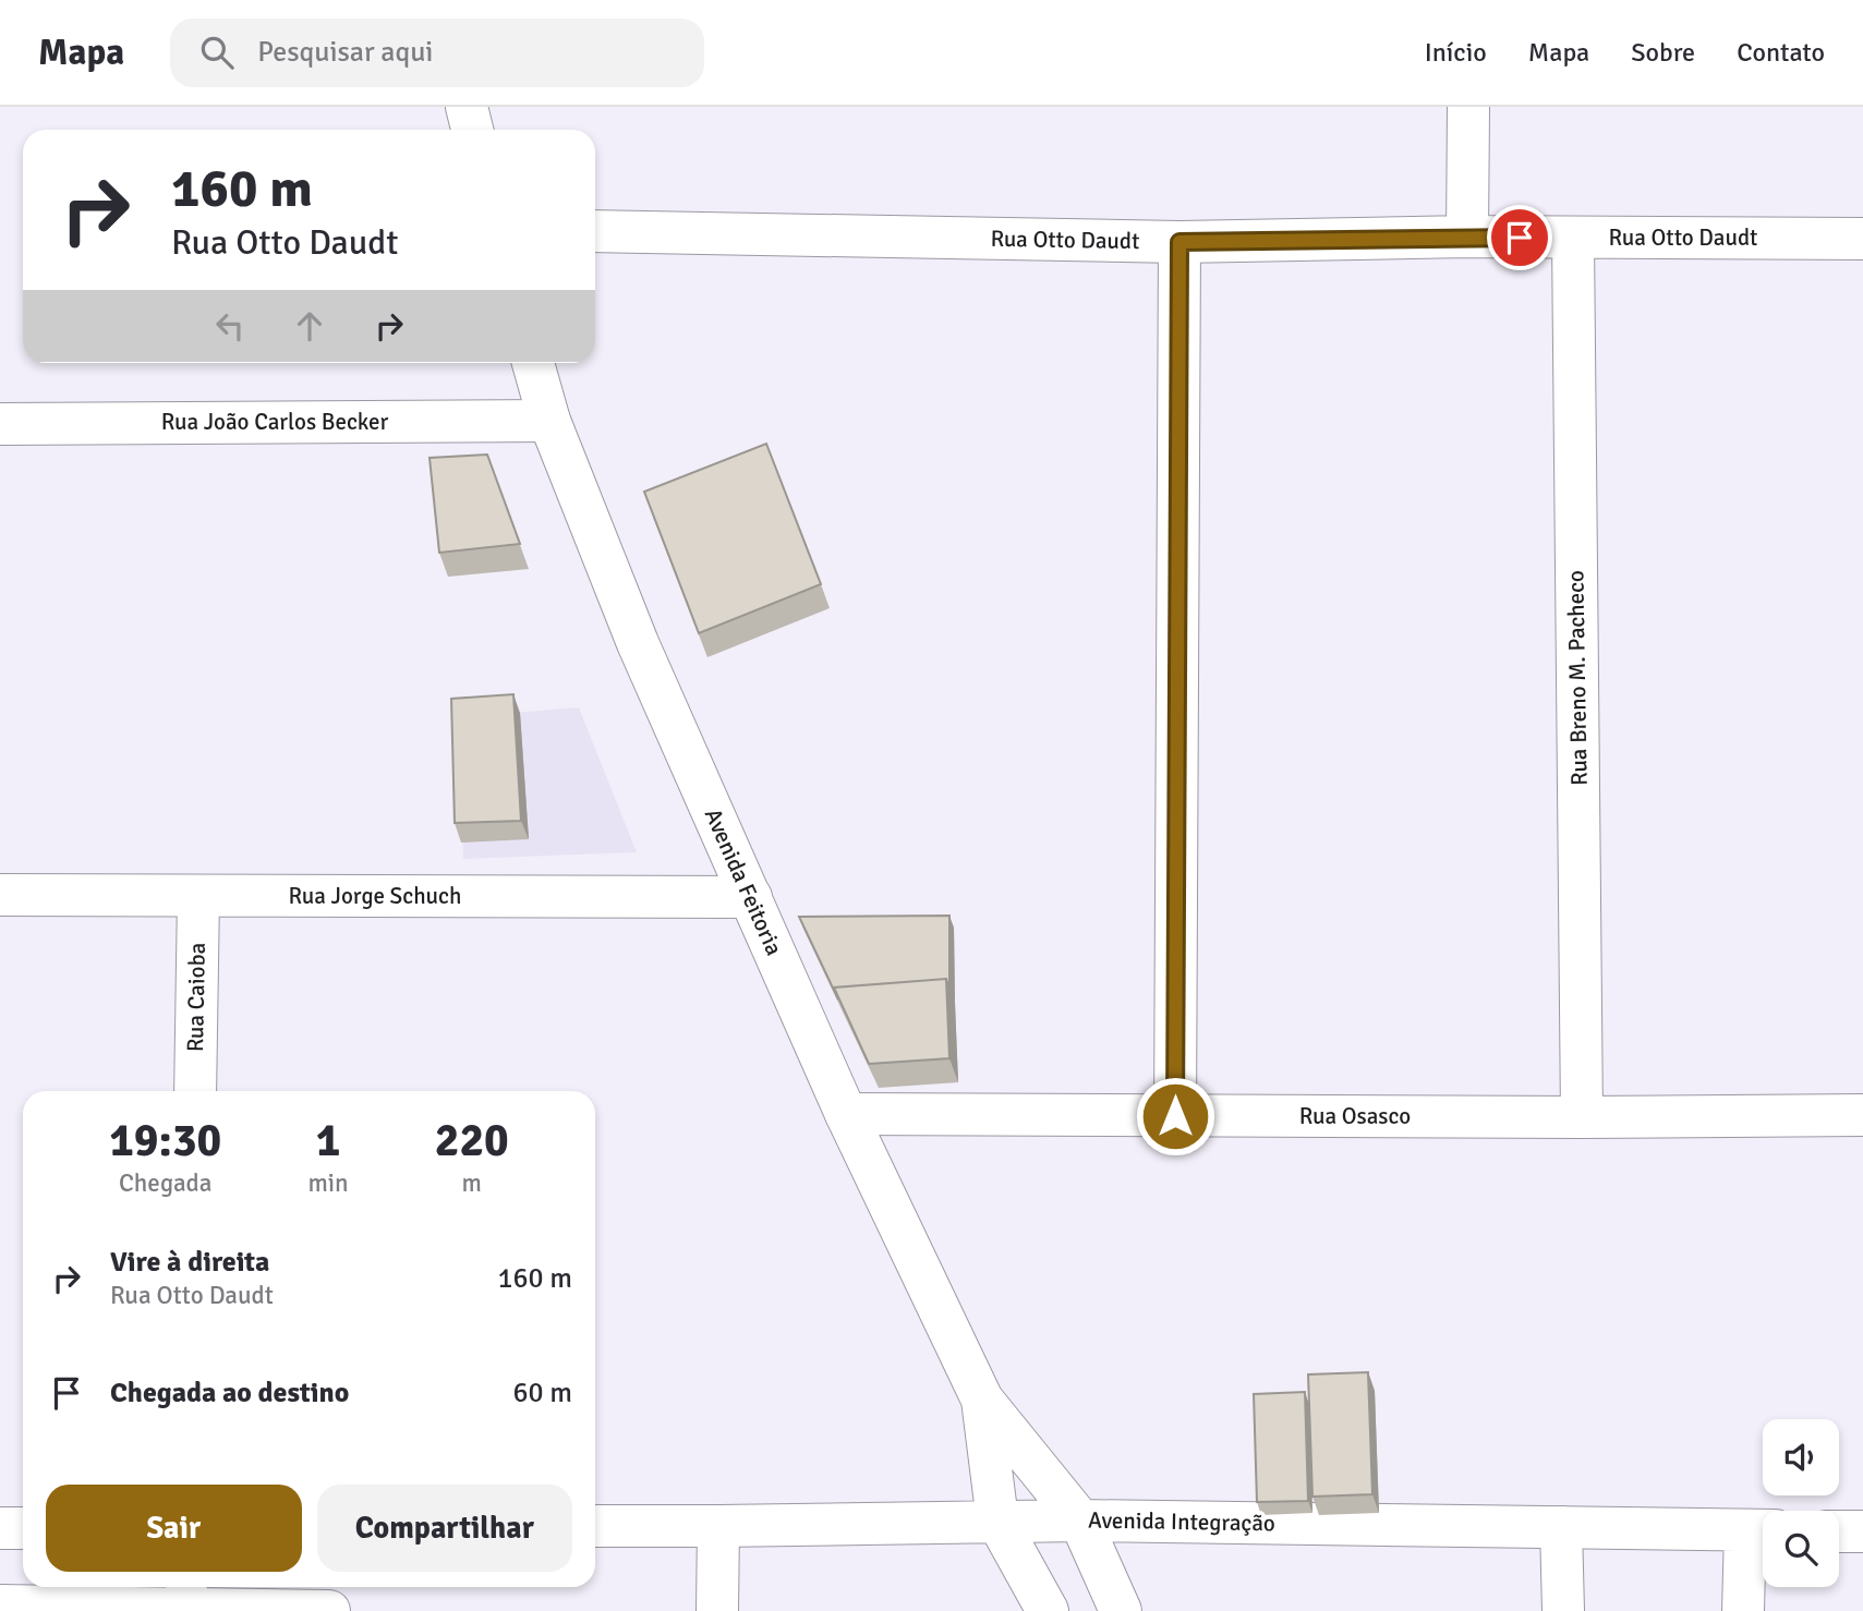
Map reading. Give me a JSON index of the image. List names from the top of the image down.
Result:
{
  "streets": {
    "street": [
      "Rua Otto Daudt",
      "Rua João Carlos Becker",
      "Rua Breno M. Pacheco",
      "Avenida Feitoria",
      "Rua Jorge Schuch",
      "Rua Caioba",
      "Rua Osasco",
      "Avenida Integração"
    ]
  },
  "crossings": [
    ["Rua Otto Daudt", "Rua Breno M. Pacheco"],
    ["Rua João Carlos Becker", "Avenida Feitoria"],
    ["Rua Breno M. Pacheco", "Rua Osasco"],
    ["Avenida Feitoria", "Rua Jorge Schuch"],
    ["Avenida Feitoria", "Rua Osasco"],
    ["Avenida Feitoria", "Avenida Integração"],
    ["Rua Jorge Schuch", "Rua Caioba"]
  ],
  "page": {
    "header": "Mapa",
    "search": "Pesquisar aqui",
    "nav": [
      "Início",
      "Mapa",
      "Sobre",
      "Contato"
    ],
    "turn": ["160 m", "Rua Otto Daudt"],
    "eta": [
      "19:30",
      "Chegada",
      "1",
      "min",
      "220",
      "m"
    ],
    "list": [
      {
        "name": "Vire à direita",
        "note": "Rua Otto Daudt",
        "value": "160 m"
      },
      {
        "name": "Chegada ao destino",
        "value": "60 m"
      }
    ],
    "buttons": ["Sair", "Compartilhar"]
  }
}
